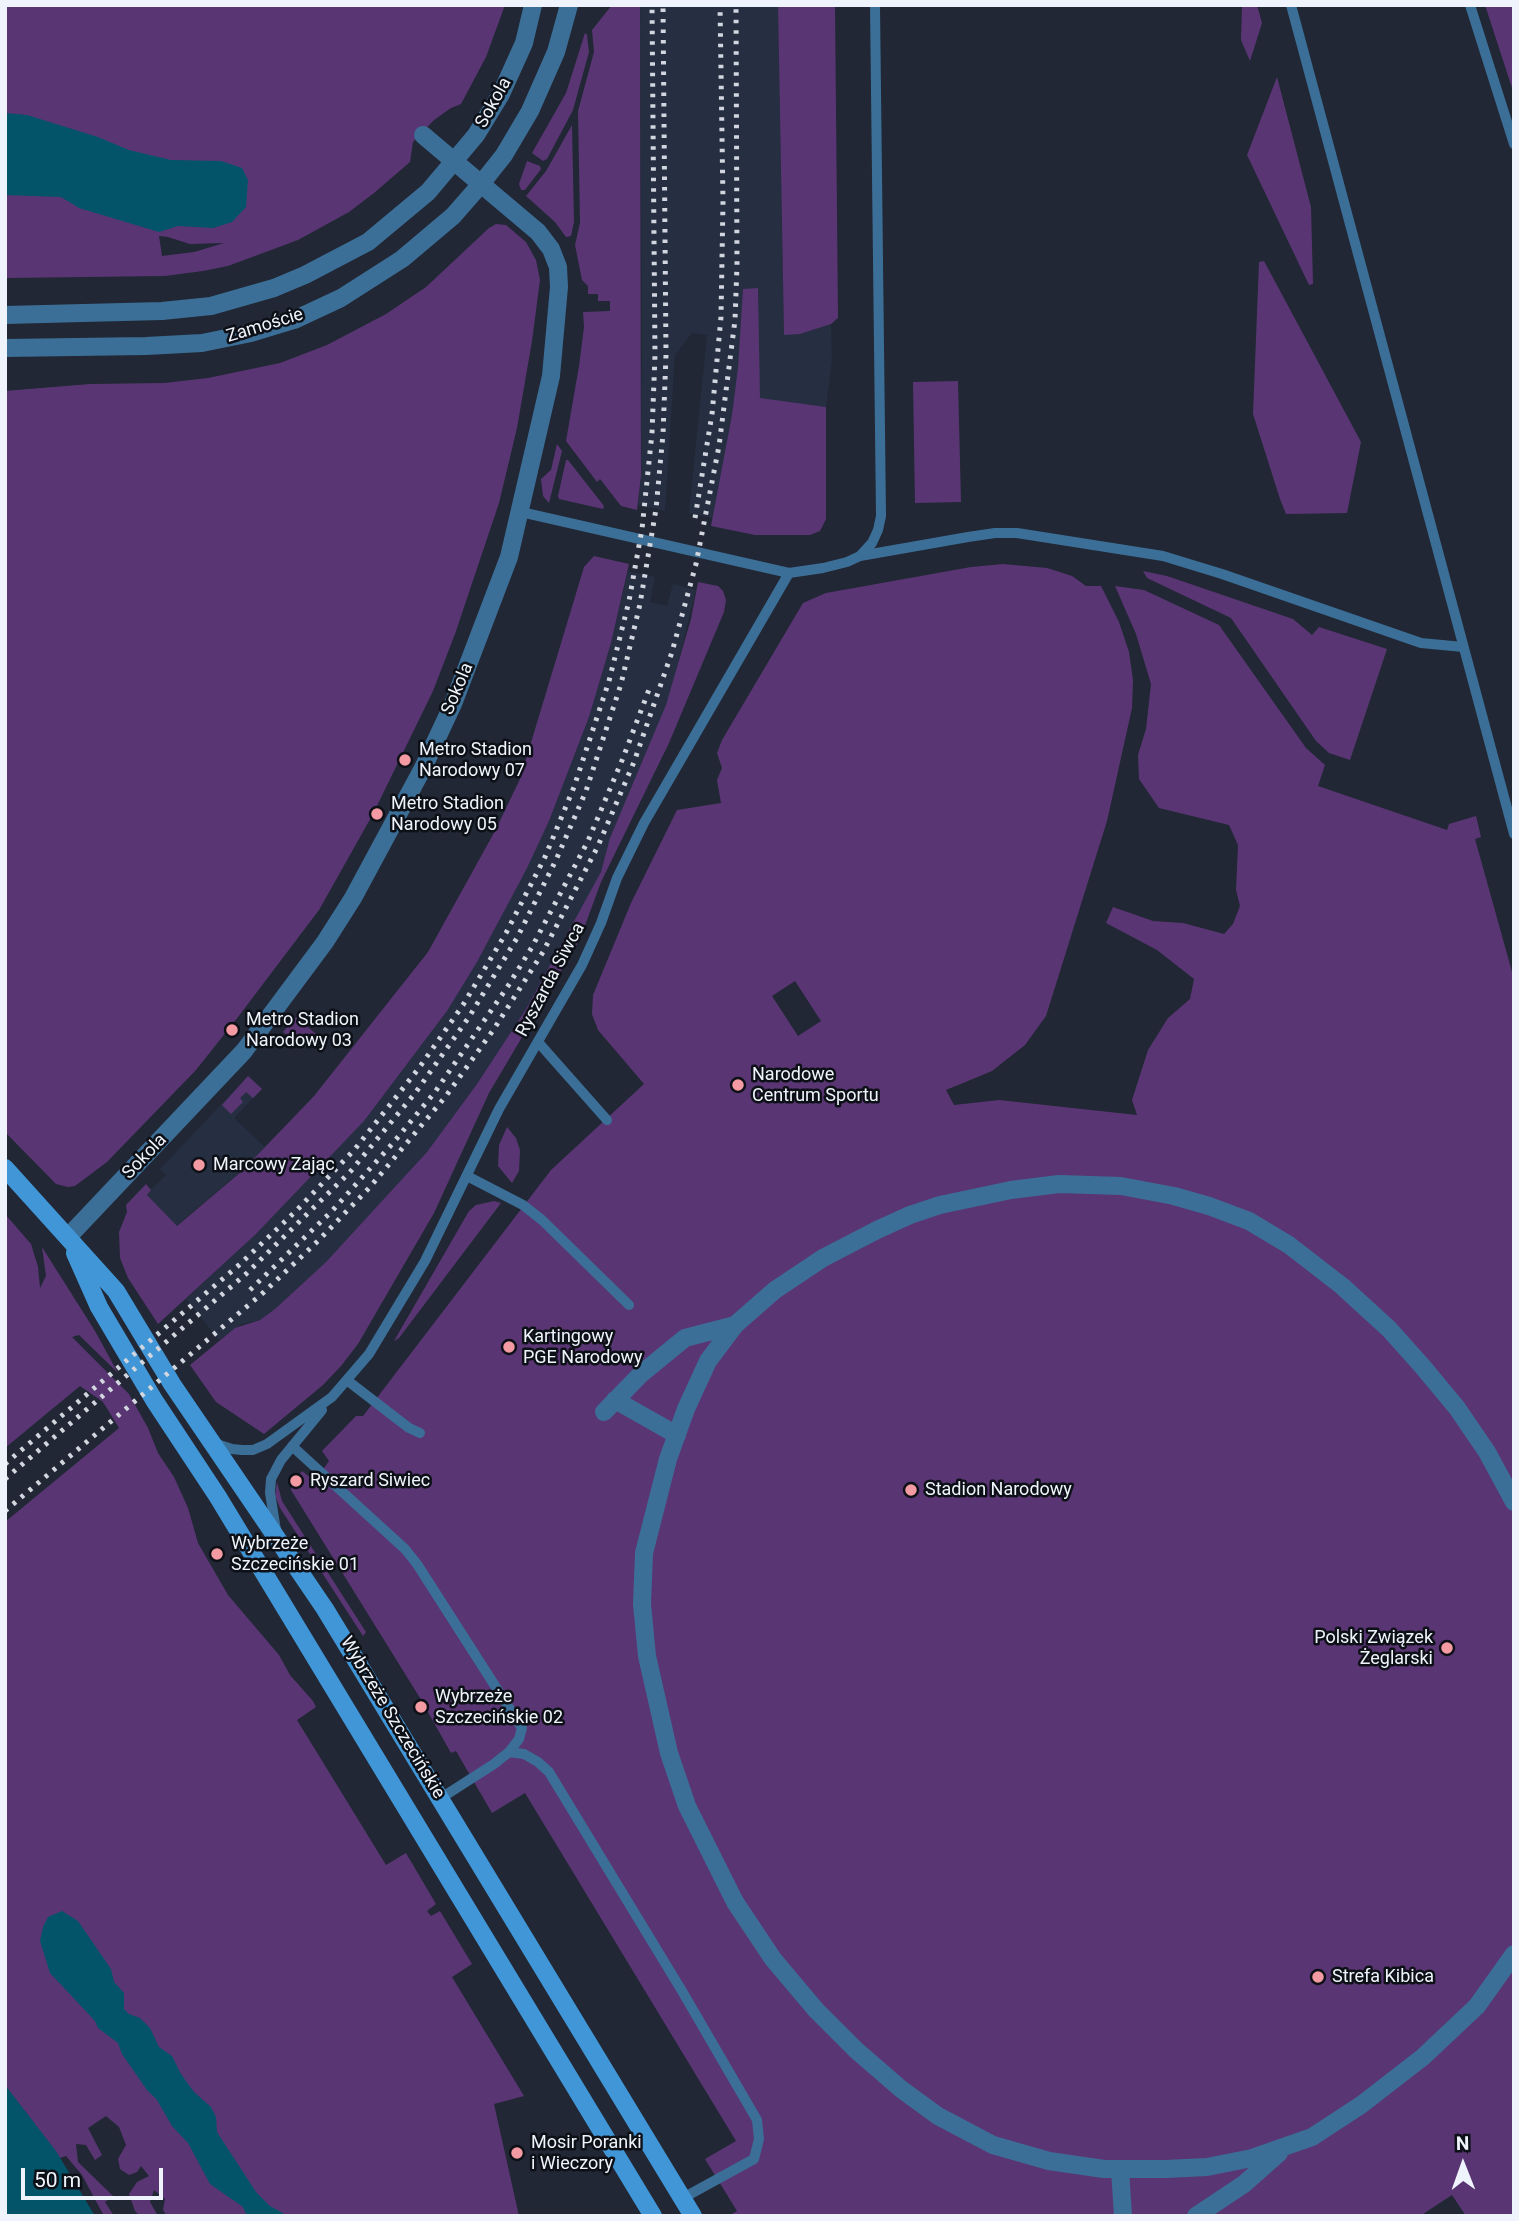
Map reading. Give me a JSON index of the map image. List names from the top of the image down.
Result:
{
  "streets": {
    "main road": ["Wybrzeże Szczecińskie"],
    "street": ["Sokola", "Zamoście"],
    "lane": ["Ryszarda Siwca"]
  },
  "crossings": [
    ["Sokola", "Zamoście"],
    ["Sokola", "Wybrzeże Szczecińskie"],
    ["Ryszarda Siwca", "Wybrzeże Szczecińskie"]
  ],
  "places": [
    "Metro Stadion Narodowy 07",
    "Metro Stadion Narodowy 05",
    "Metro Stadion Narodowy 03",
    "Narodowe Centrum Sportu",
    "Marcowy Zając",
    "Kartingowy PGE Narodowy",
    "Ryszard Siwiec",
    "Stadion Narodowy",
    "Wybrzeże Szczecińskie 01",
    "Polski Związek Żeglarski",
    "Wybrzeże Szczecińskie 02",
    "Strefa Kibica",
    "Mosir Poranki i Wieczory"
  ],
  "scale_bar": "50 m",
  "north": "top"
}
